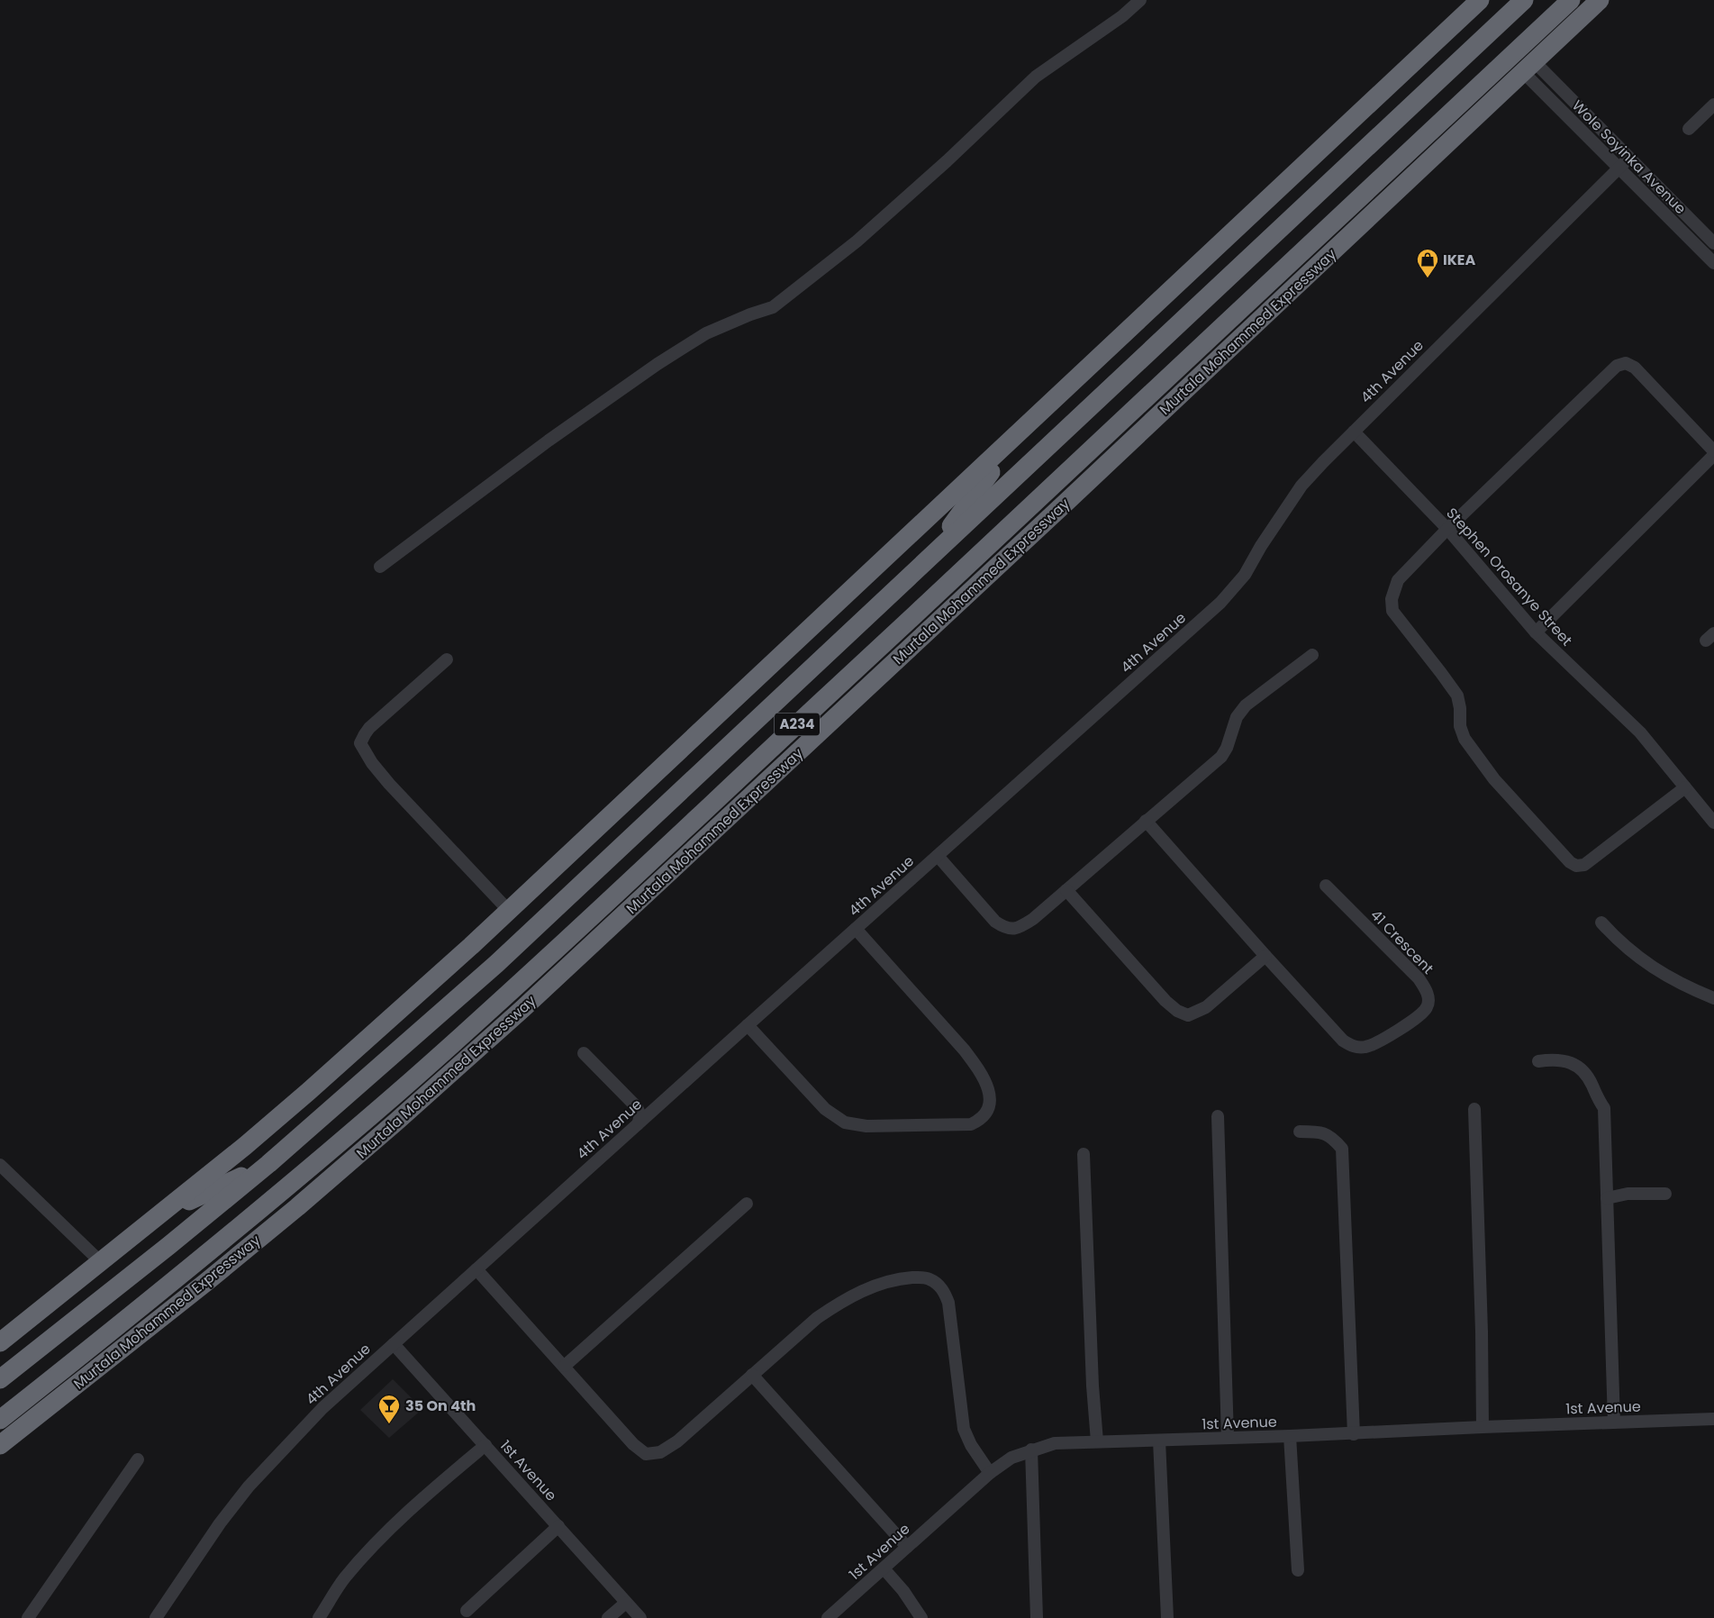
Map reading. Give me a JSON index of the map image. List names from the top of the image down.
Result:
{
  "streets": {
    "highway": ["Murtala Mohammed Expressway", "A234"],
    "street": [
      "Wole Soyinka Avenue",
      "4th Avenue",
      "Stephen Orosanye Street",
      "41 Crescent",
      "1st Avenue"
    ]
  },
  "crossings": [
    ["Wole Soyinka Avenue", "Murtala Mohammed Expressway"],
    ["Wole Soyinka Avenue", "4th Avenue"],
    ["4th Avenue", "Stephen Orosanye Street"],
    ["4th Avenue", "1st Avenue"]
  ],
  "places": {
    "shop": ["IKEA"],
    "bar": ["35 On 4th"]
  }
}
